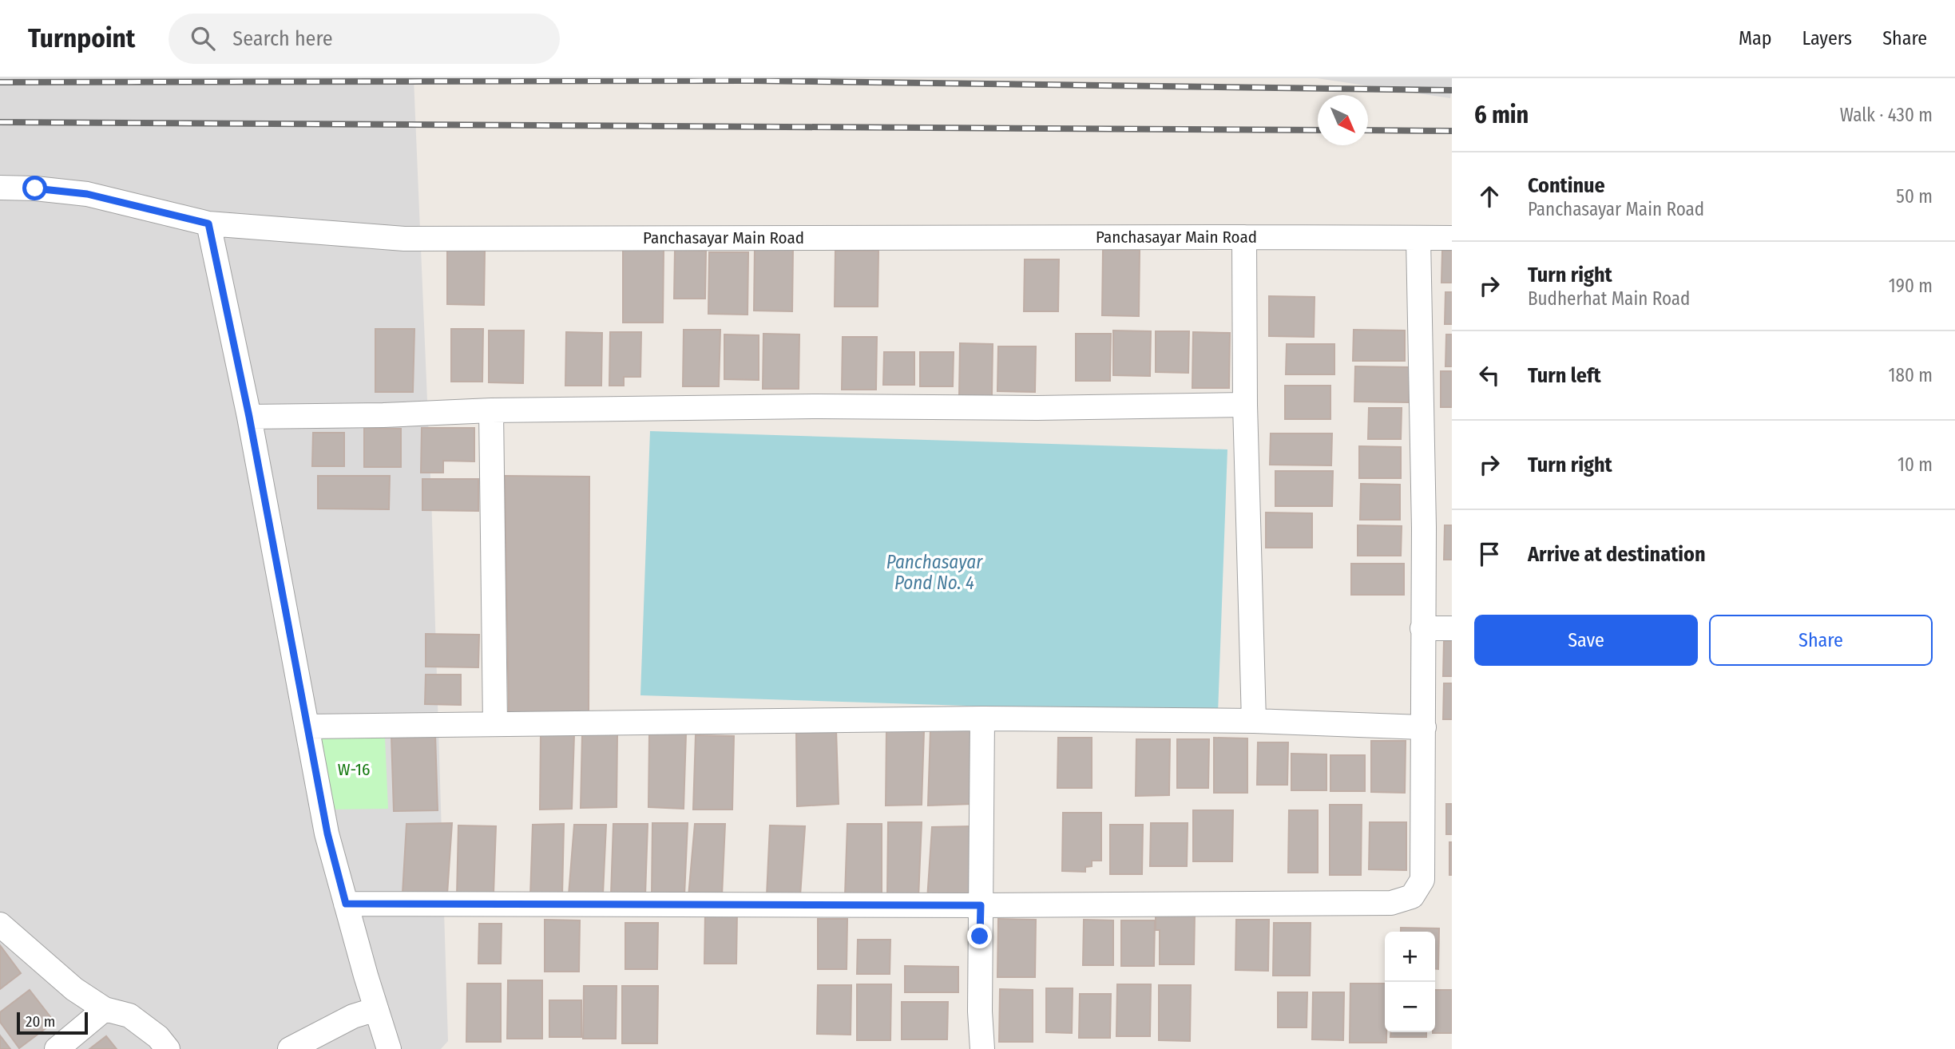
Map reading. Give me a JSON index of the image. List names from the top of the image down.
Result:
{
  "streets": {
    "street": ["Panchasayar Main Road"]
  },
  "water": ["Panchasayar Pond No. 4"],
  "parks": ["W-16"],
  "scale_bar": "20 m",
  "north": "bottom right",
  "page": {
    "header": "Turnpoint",
    "search": "Search here",
    "nav": ["Map", "Layers", "Share"],
    "heading": ["6 min", "Walk · 430 m"],
    "list": [
      ["Continue", "Panchasayar Main Road", "50 m"],
      ["Turn right", "Budherhat Main Road", "190 m"],
      ["Turn left", "180 m"],
      ["Turn right", "10 m"],
      "Arrive at destination"
    ],
    "buttons": ["Save", "Share"],
    "map_buttons": ["+", "−"],
    "scale": "20 m"
  }
}
